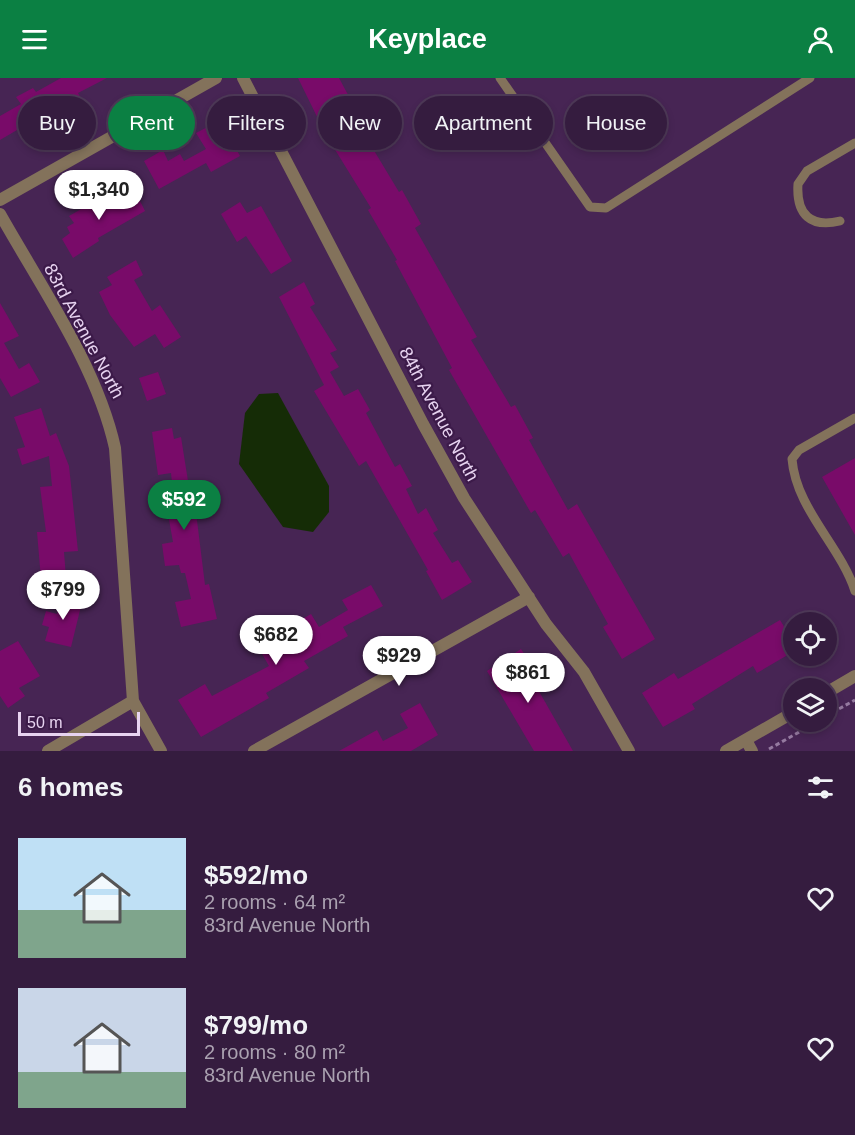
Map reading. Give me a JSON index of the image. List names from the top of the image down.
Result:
{
  "streets": {
    "street": ["83rd Avenue North", "84th Avenue North"]
  },
  "scale_bar": "50 m",
  "page": {
    "header": "Keyplace",
    "chip": [
      "Buy",
      "Rent",
      "Filters",
      "New",
      "Apartment",
      "House"
    ],
    "price": [
      "$1,340",
      "$592",
      "$799",
      "$682",
      "$929",
      "$861"
    ],
    "scale": "50 m",
    "heading": "6 homes",
    "list": [
      {
        "name": "$592/mo",
        "note": "2 rooms · 64 m² · 83rd Avenue North"
      },
      {
        "name": "$799/mo",
        "note": "2 rooms · 80 m² · 83rd Avenue North"
      }
    ]
  }
}
